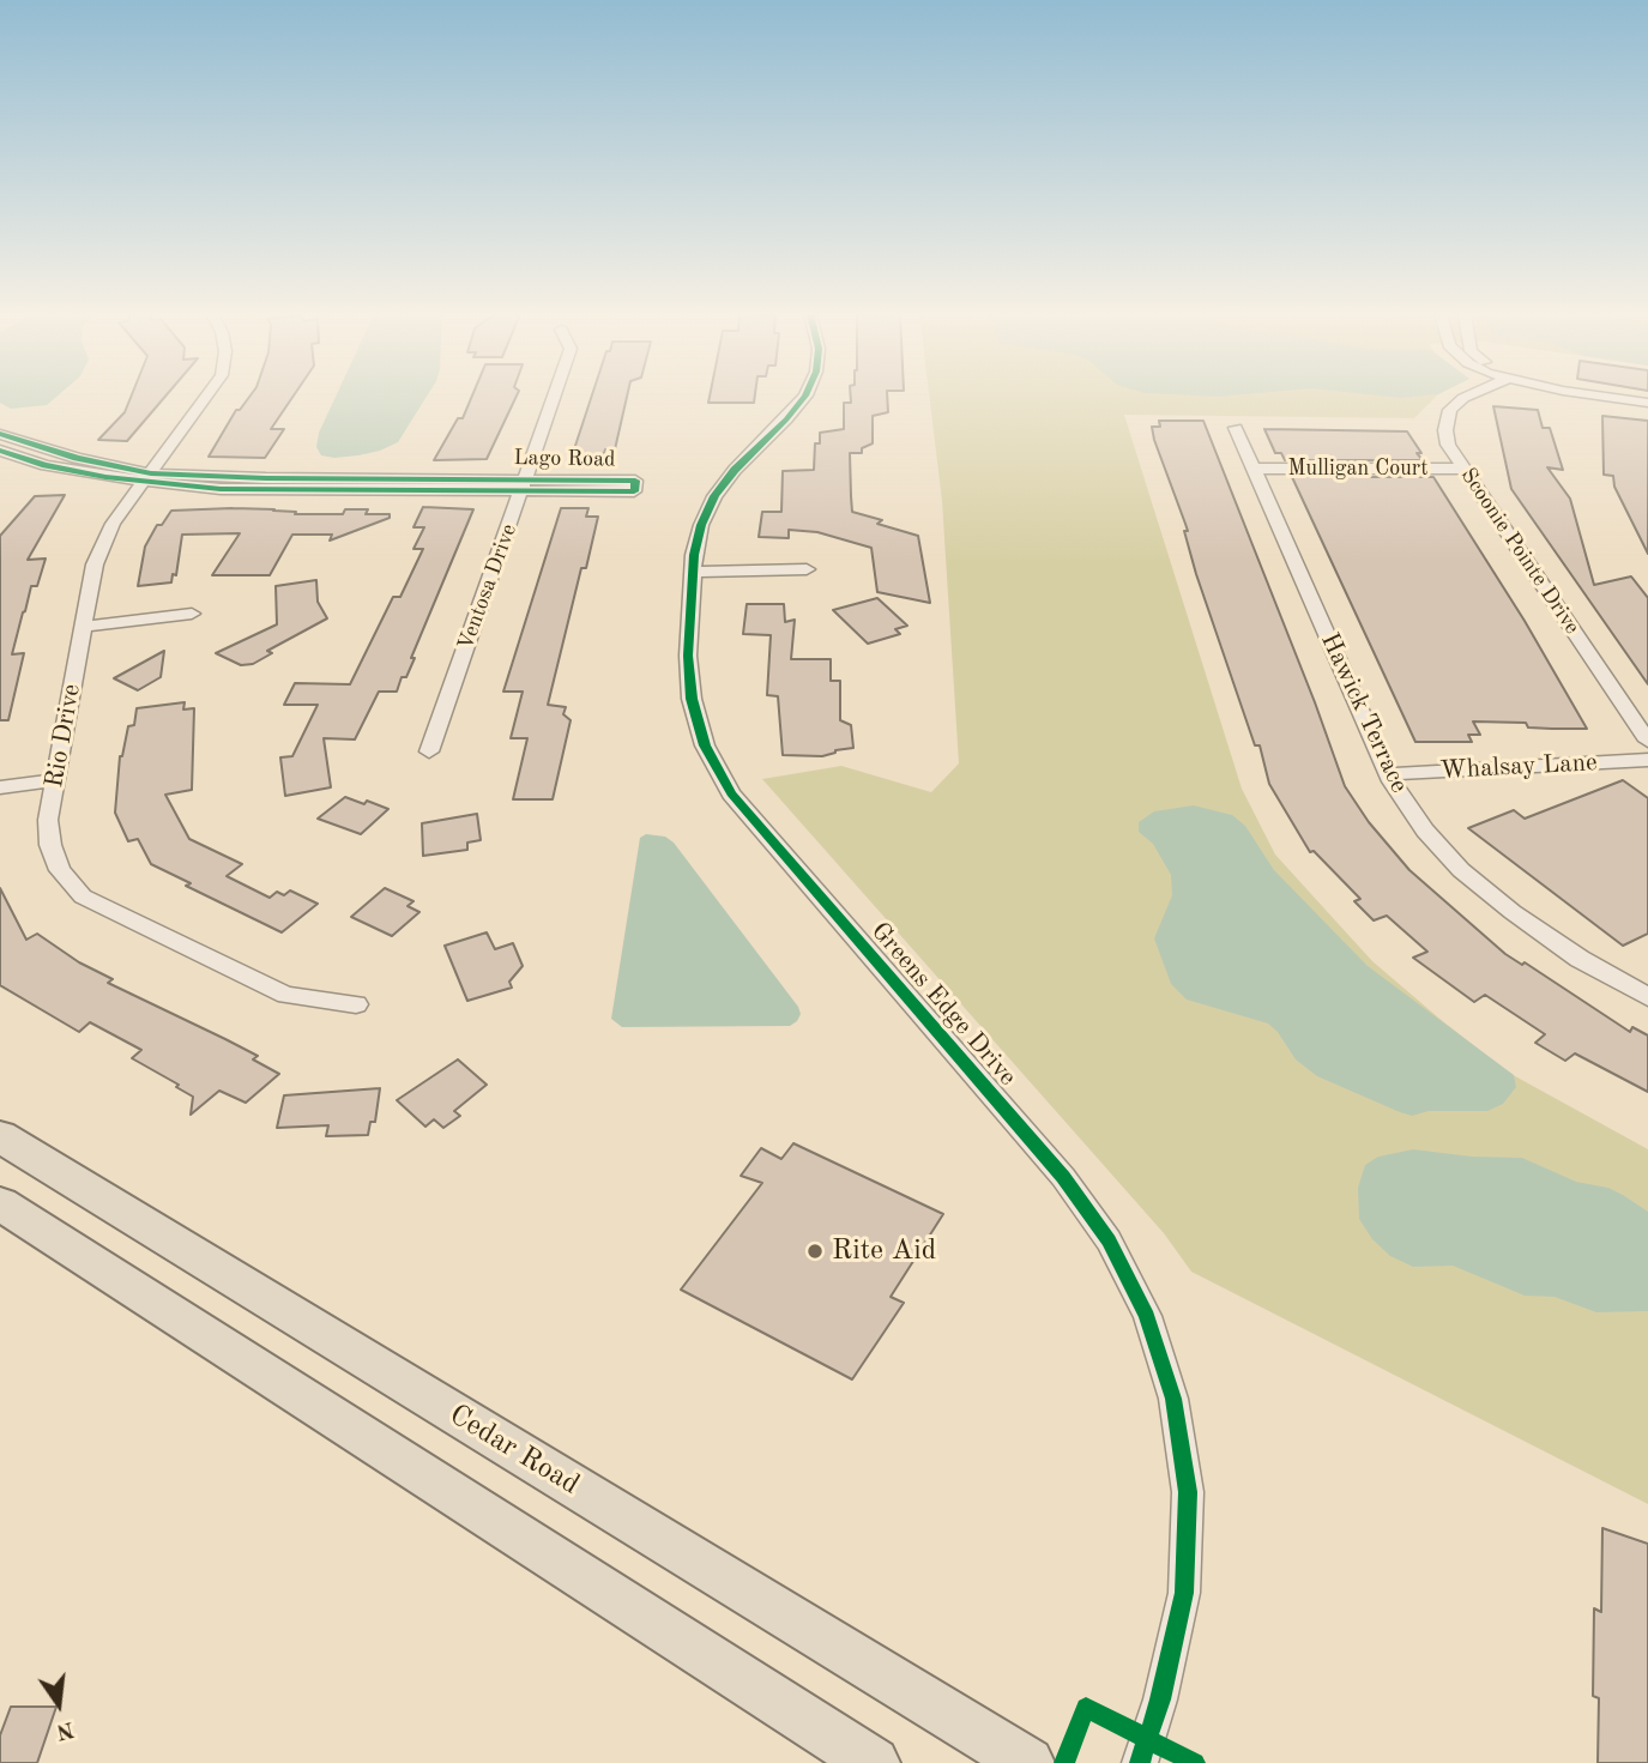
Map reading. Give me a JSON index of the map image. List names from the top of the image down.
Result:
{
  "streets": {
    "main road": ["Cedar Road"],
    "street": [
      "Lago Road",
      "Mulligan Court",
      "Scoonie Pointe Drive",
      "Ventosa Drive",
      "Hawick Terrace",
      "Rio Drive",
      "Whalsay Lane",
      "Greens Edge Drive"
    ]
  },
  "crossings": [
    ["Lago Road", "Ventosa Drive"],
    ["Lago Road", "Rio Drive"],
    ["Mulligan Court", "Scoonie Pointe Drive"],
    ["Mulligan Court", "Hawick Terrace"],
    ["Hawick Terrace", "Whalsay Lane"]
  ],
  "places": ["Rite Aid"],
  "north": "bottom"
}
